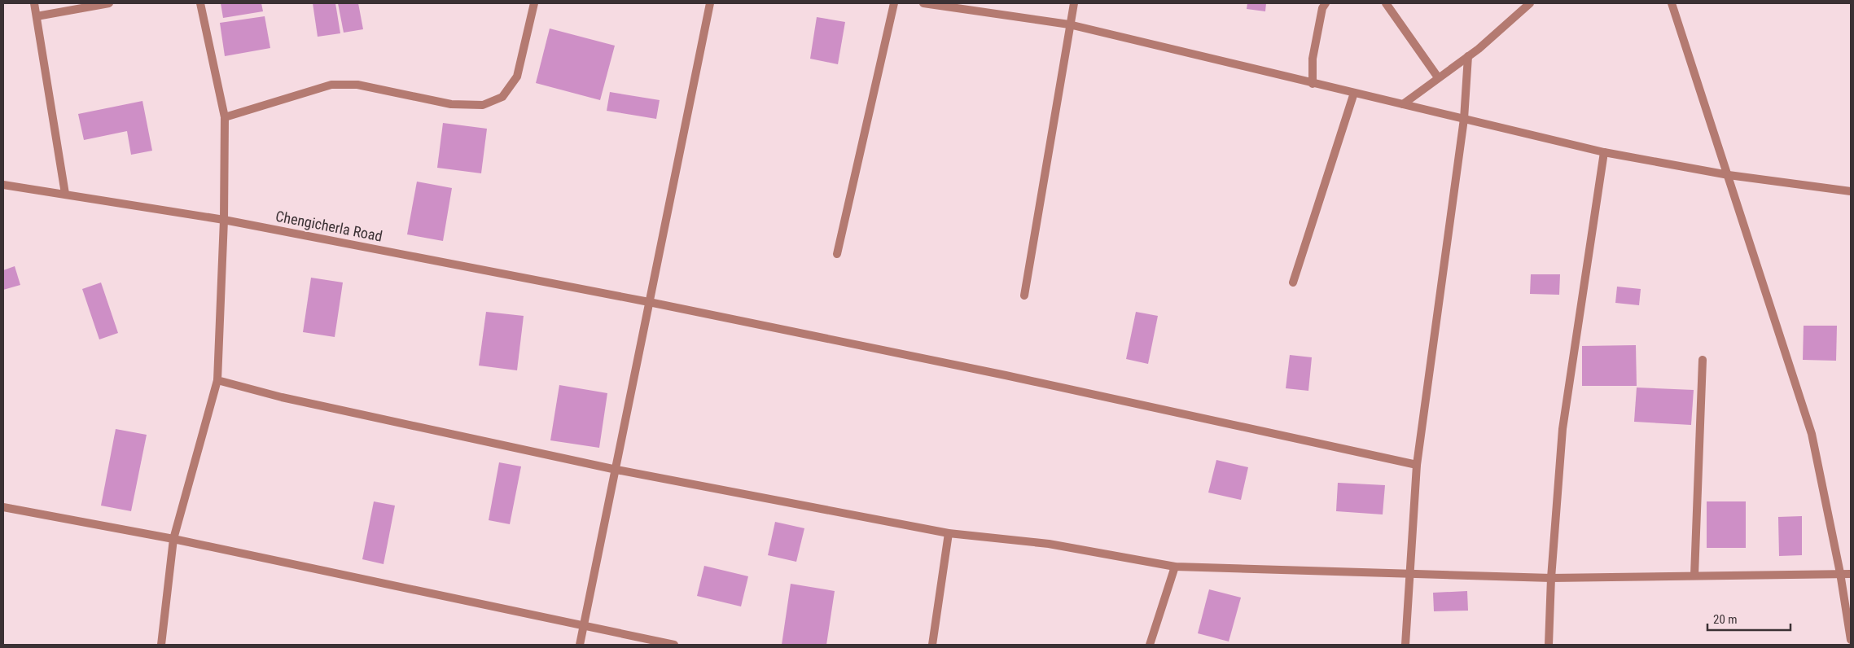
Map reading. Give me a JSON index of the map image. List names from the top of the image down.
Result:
{
  "streets": {
    "street": ["Chengicherla Road"]
  },
  "scale_bar": "20 m"
}
